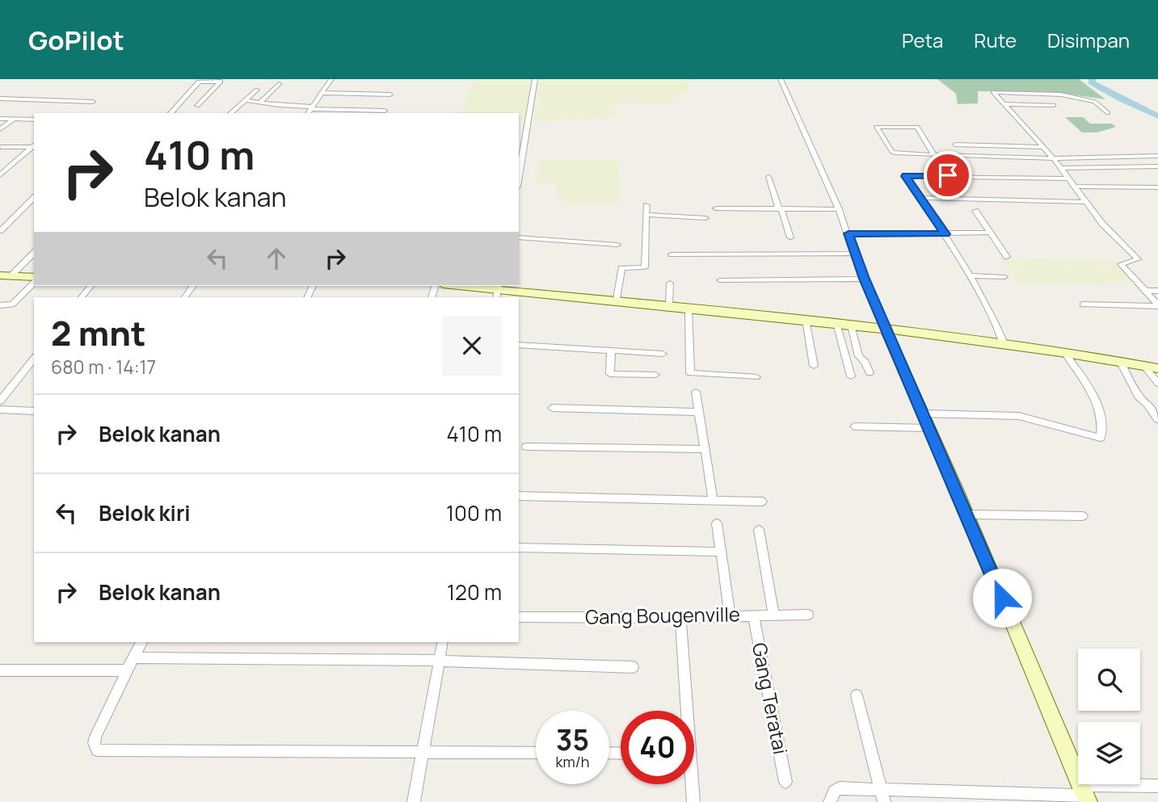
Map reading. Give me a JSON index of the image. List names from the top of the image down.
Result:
{
  "streets": {
    "street": ["Gang Bougenville", "Gang Teratai"]
  },
  "crossings": [
    ["Gang Bougenville", "Gang Teratai"]
  ],
  "page": {
    "header": "GoPilot",
    "nav": ["Peta", "Rute", "Disimpan"],
    "turn": ["410 m", "Belok kanan"],
    "heading": ["2 mnt", "680 m · 14:17"],
    "list": [
      {
        "name": "Belok kanan",
        "value": "410 m"
      },
      {
        "name": "Belok kiri",
        "value": "100 m"
      },
      {
        "name": "Belok kanan",
        "value": "120 m"
      }
    ],
    "speed": "35 km/h",
    "limit": "40"
  }
}
